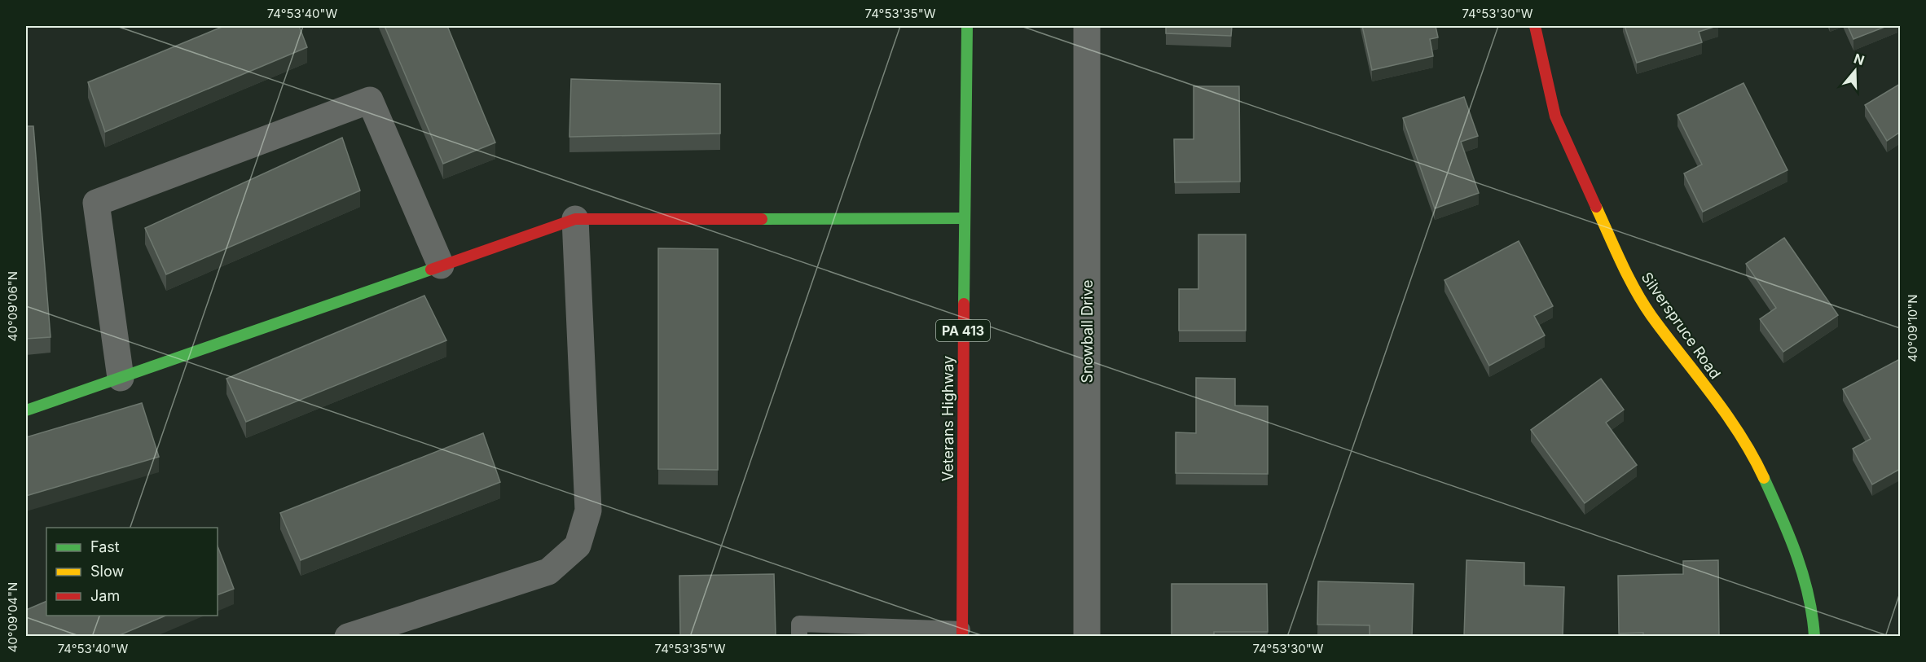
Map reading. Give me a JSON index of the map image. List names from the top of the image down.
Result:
{
  "streets": {
    "street": [
      "Silverspruce Road",
      "PA 413",
      "Snowball Drive",
      "Veterans Highway"
    ]
  },
  "legend": ["Fast", "Slow", "Jam"],
  "north": "top",
  "coordinates": [
    "74°53'40\"W",
    "74°53'35\"W",
    "74°53'30\"W",
    "40°09'06\"N",
    "40°09'10\"N",
    "40°09'04\"N"
  ]
}
